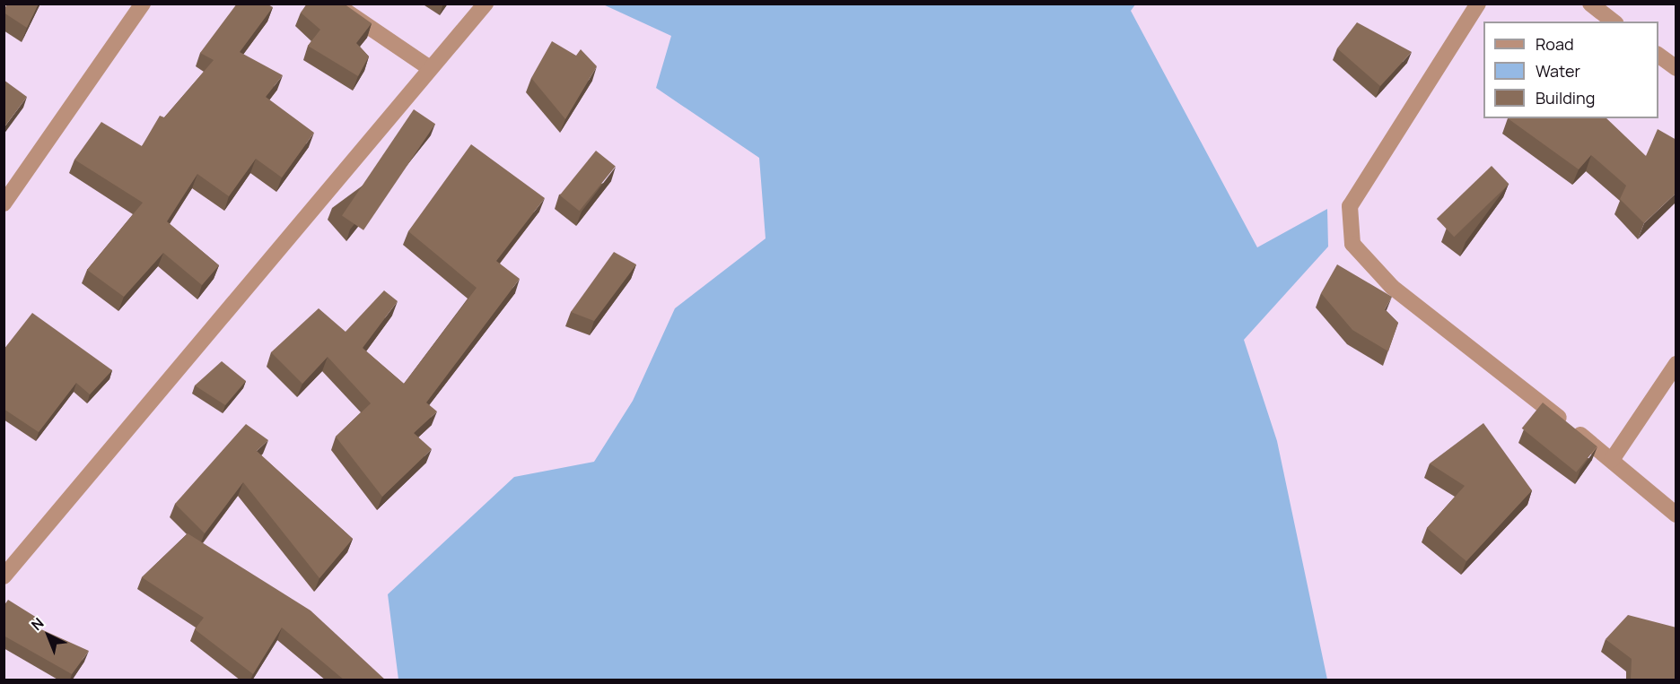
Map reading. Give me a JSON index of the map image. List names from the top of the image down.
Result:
{
  "legend": ["Road", "Water", "Building"],
  "north": "top left"
}
